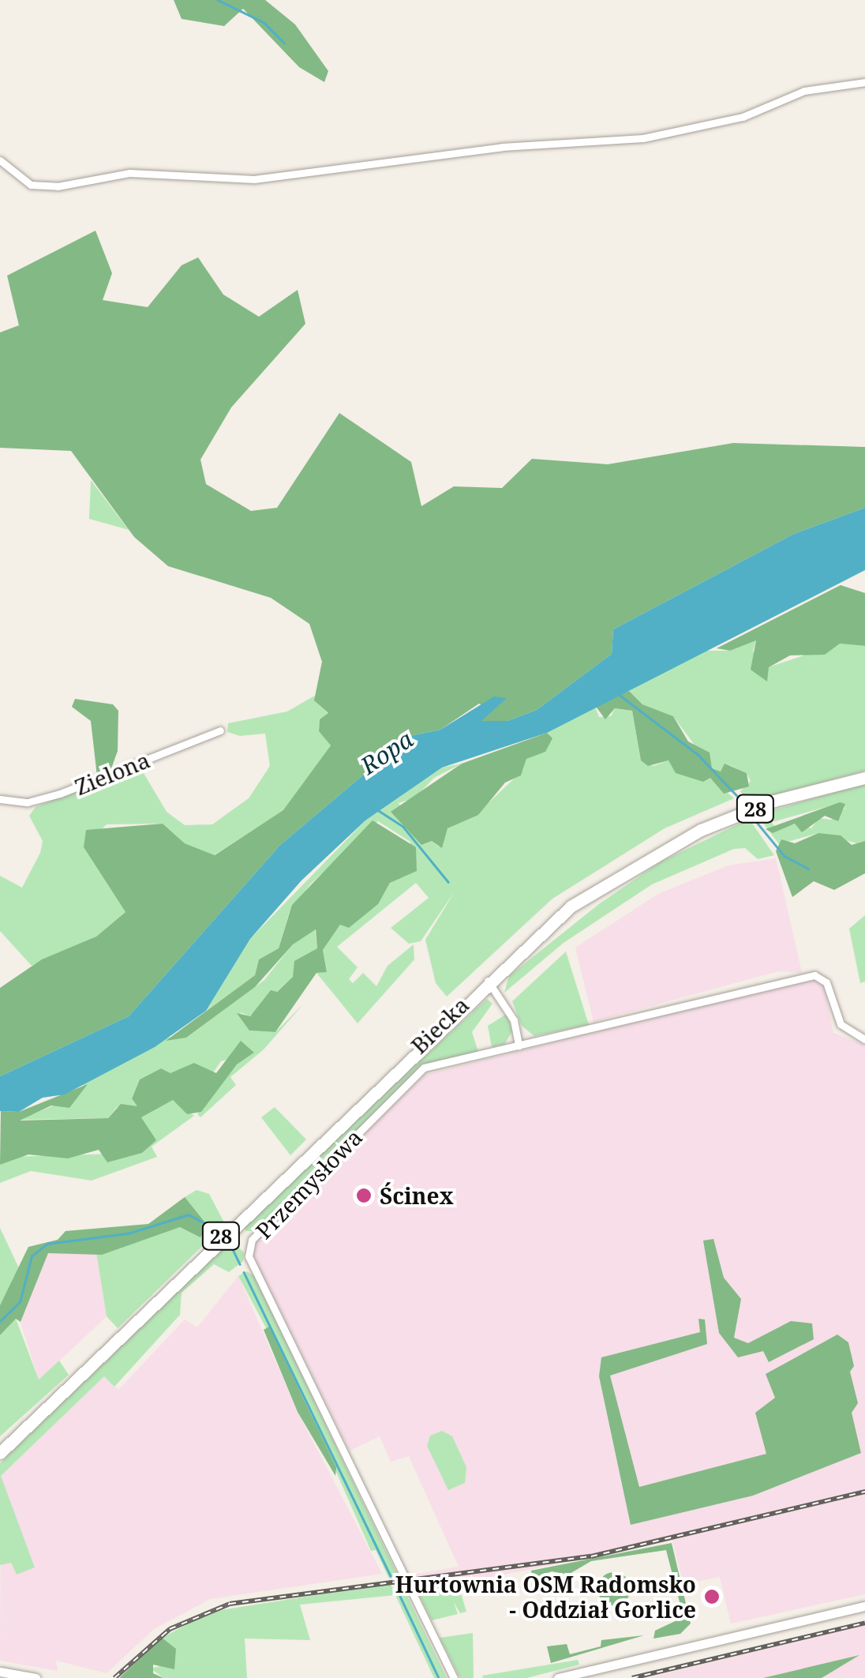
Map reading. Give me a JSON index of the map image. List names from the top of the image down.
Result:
{
  "streets": {
    "main road": ["28", "Biecka"],
    "street": ["Zielona", "Przemysłowa"]
  },
  "water": ["Ropa"],
  "places": ["Ścinex", "Hurtownia OSM Radomsko - Oddział Gorlice"]
}
